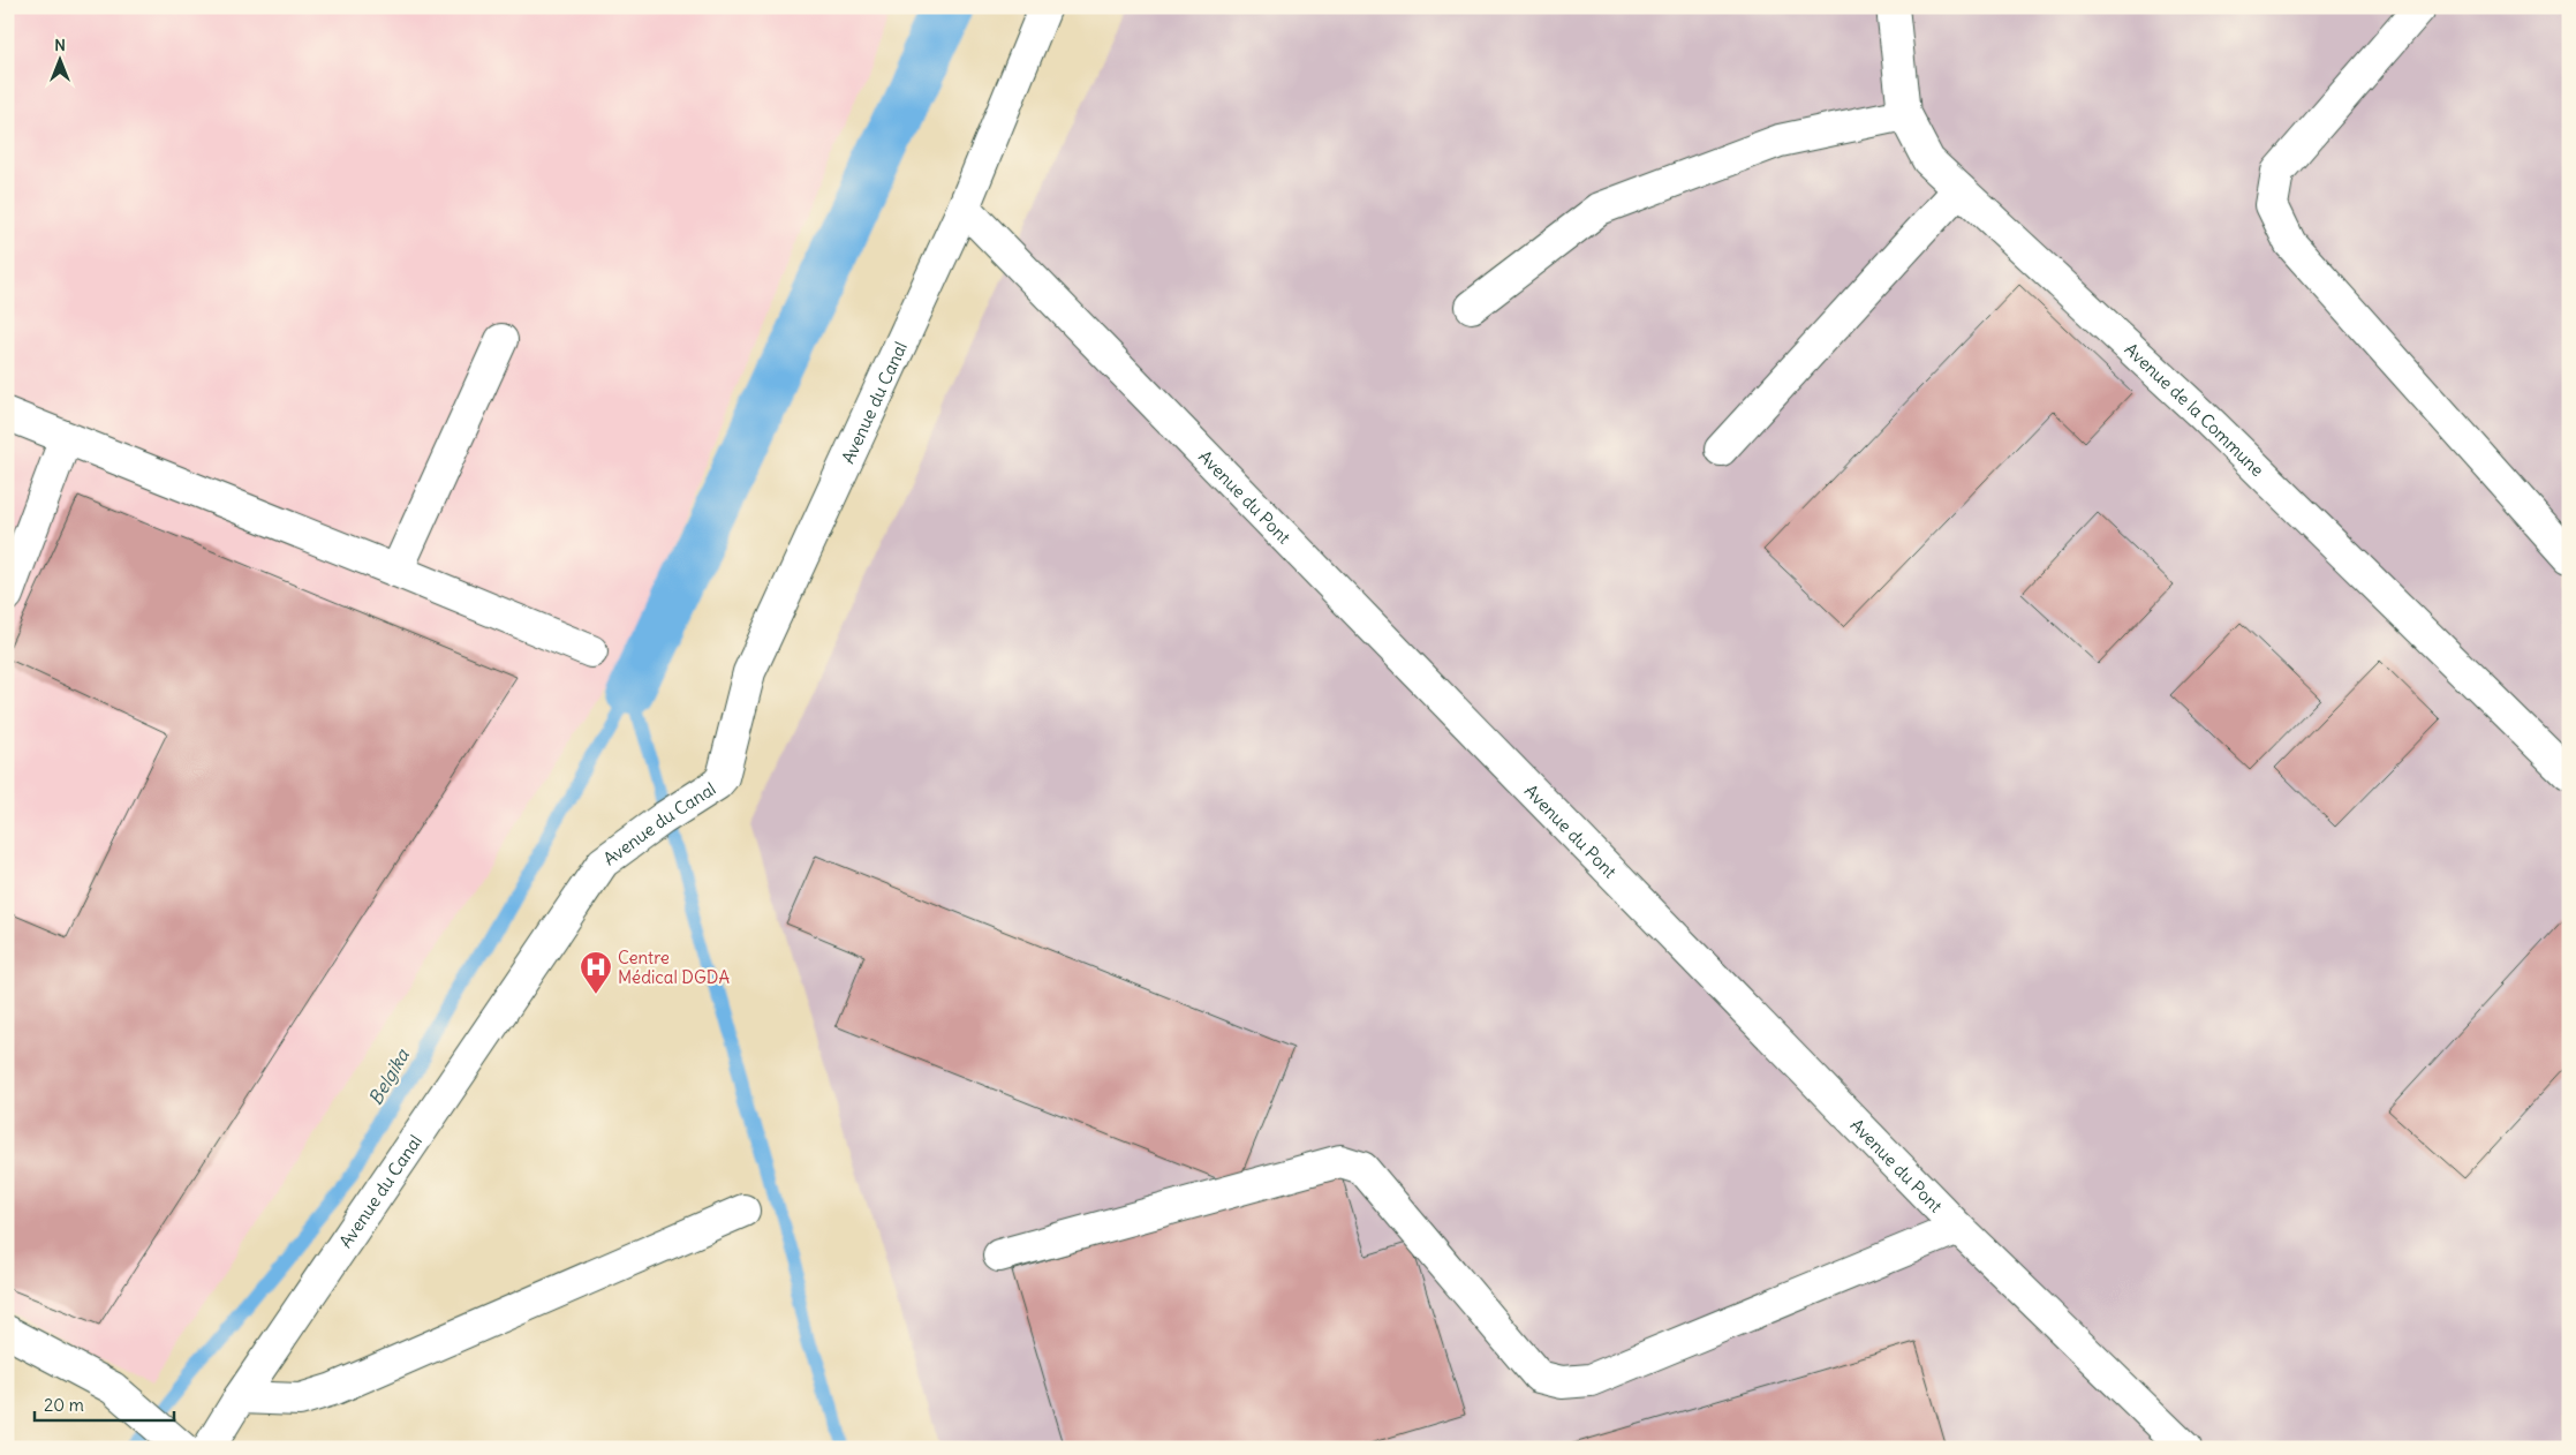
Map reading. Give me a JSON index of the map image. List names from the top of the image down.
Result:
{
  "streets": {
    "street": ["Avenue du Canal", "Avenue de la Commune", "Avenue du Pont"]
  },
  "crossings": [
    ["Avenue du Canal", "Avenue du Pont"]
  ],
  "water": ["Belgika"],
  "places": {
    "hospital": ["Centre Médical DGDA"]
  },
  "scale_bar": "20 m",
  "north": "top"
}
